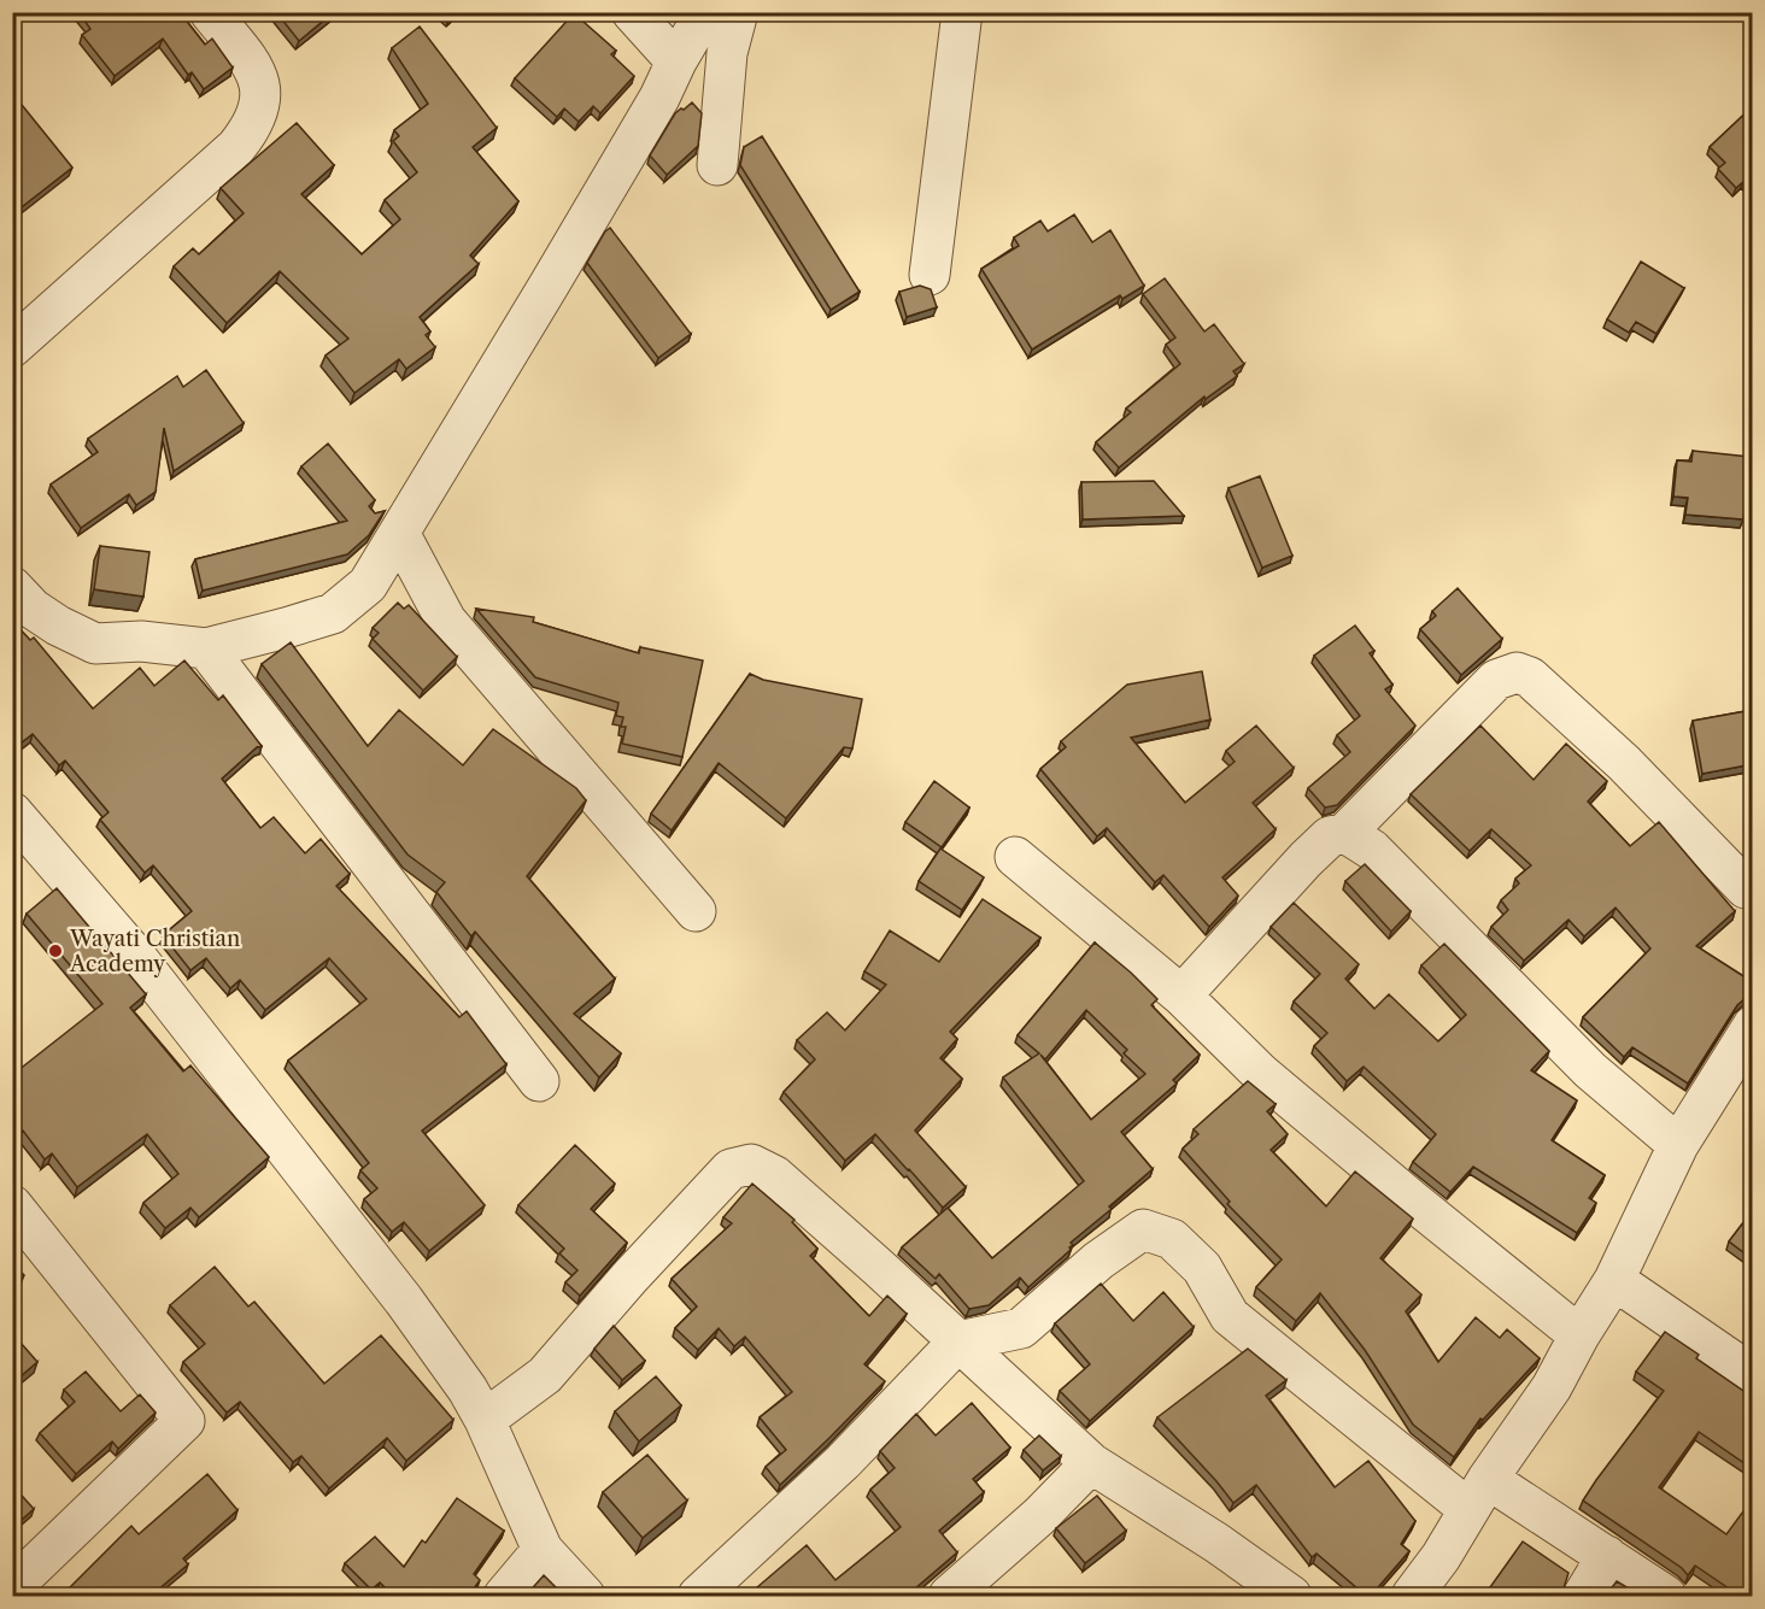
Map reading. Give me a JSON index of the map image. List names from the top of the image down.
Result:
{
  "places": ["Wayati Christian Academy"]
}
